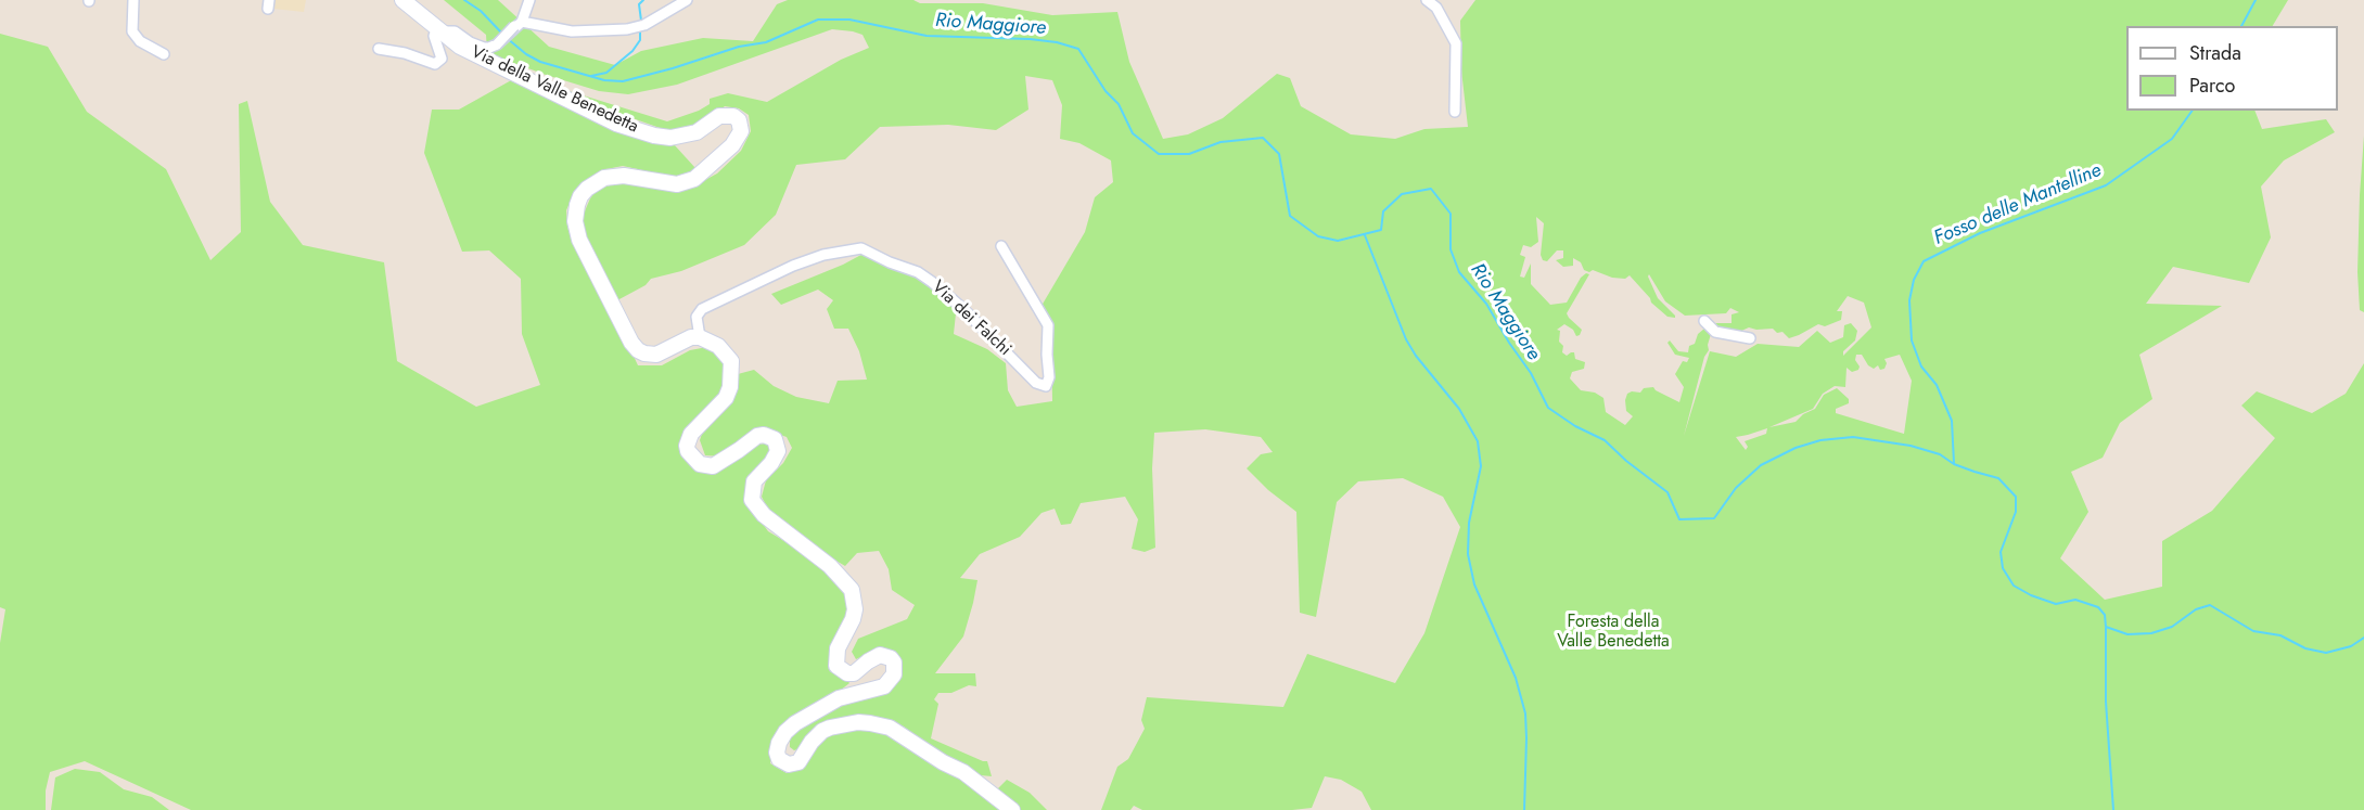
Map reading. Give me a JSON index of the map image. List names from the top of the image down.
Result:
{
  "streets": {
    "main road": ["Via della Valle Benedetta"],
    "street": ["Via dei Falchi"]
  },
  "crossings": [
    ["Via della Valle Benedetta", "Via dei Falchi"]
  ],
  "water": ["Rio Maggiore", "Fosso delle Mantelline"],
  "parks": ["Foresta della Valle Benedetta"],
  "legend": ["Strada", "Parco"]
}
